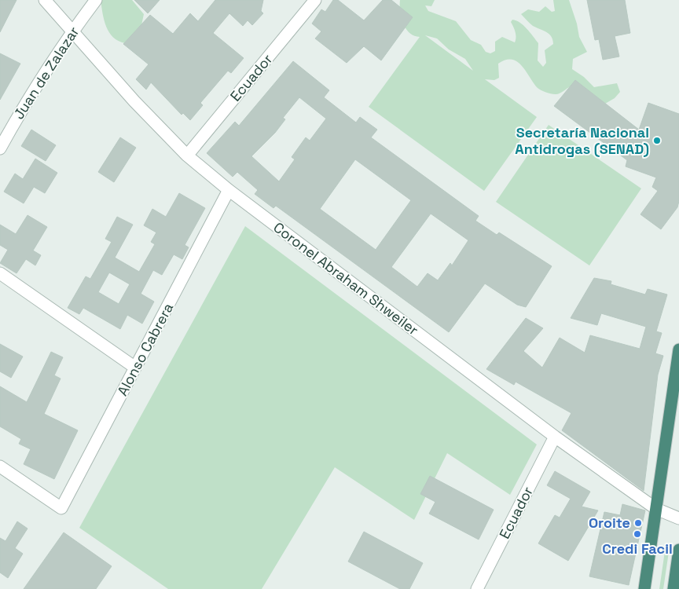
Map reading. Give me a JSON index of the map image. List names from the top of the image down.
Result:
{
  "streets": {
    "street": [
      "Juan de Zalazar",
      "Ecuador",
      "Coronel Abraham Shweiler",
      "Alonso Cabrera"
    ]
  },
  "crossings": [
    ["Juan de Zalazar", "Coronel Abraham Shweiler"],
    ["Ecuador", "Coronel Abraham Shweiler"],
    ["Coronel Abraham Shweiler", "Alonso Cabrera"]
  ],
  "places": ["Secretaría Nacional Antidrogas (SENAD)", "Oroite", "Credi Facil"]
}
